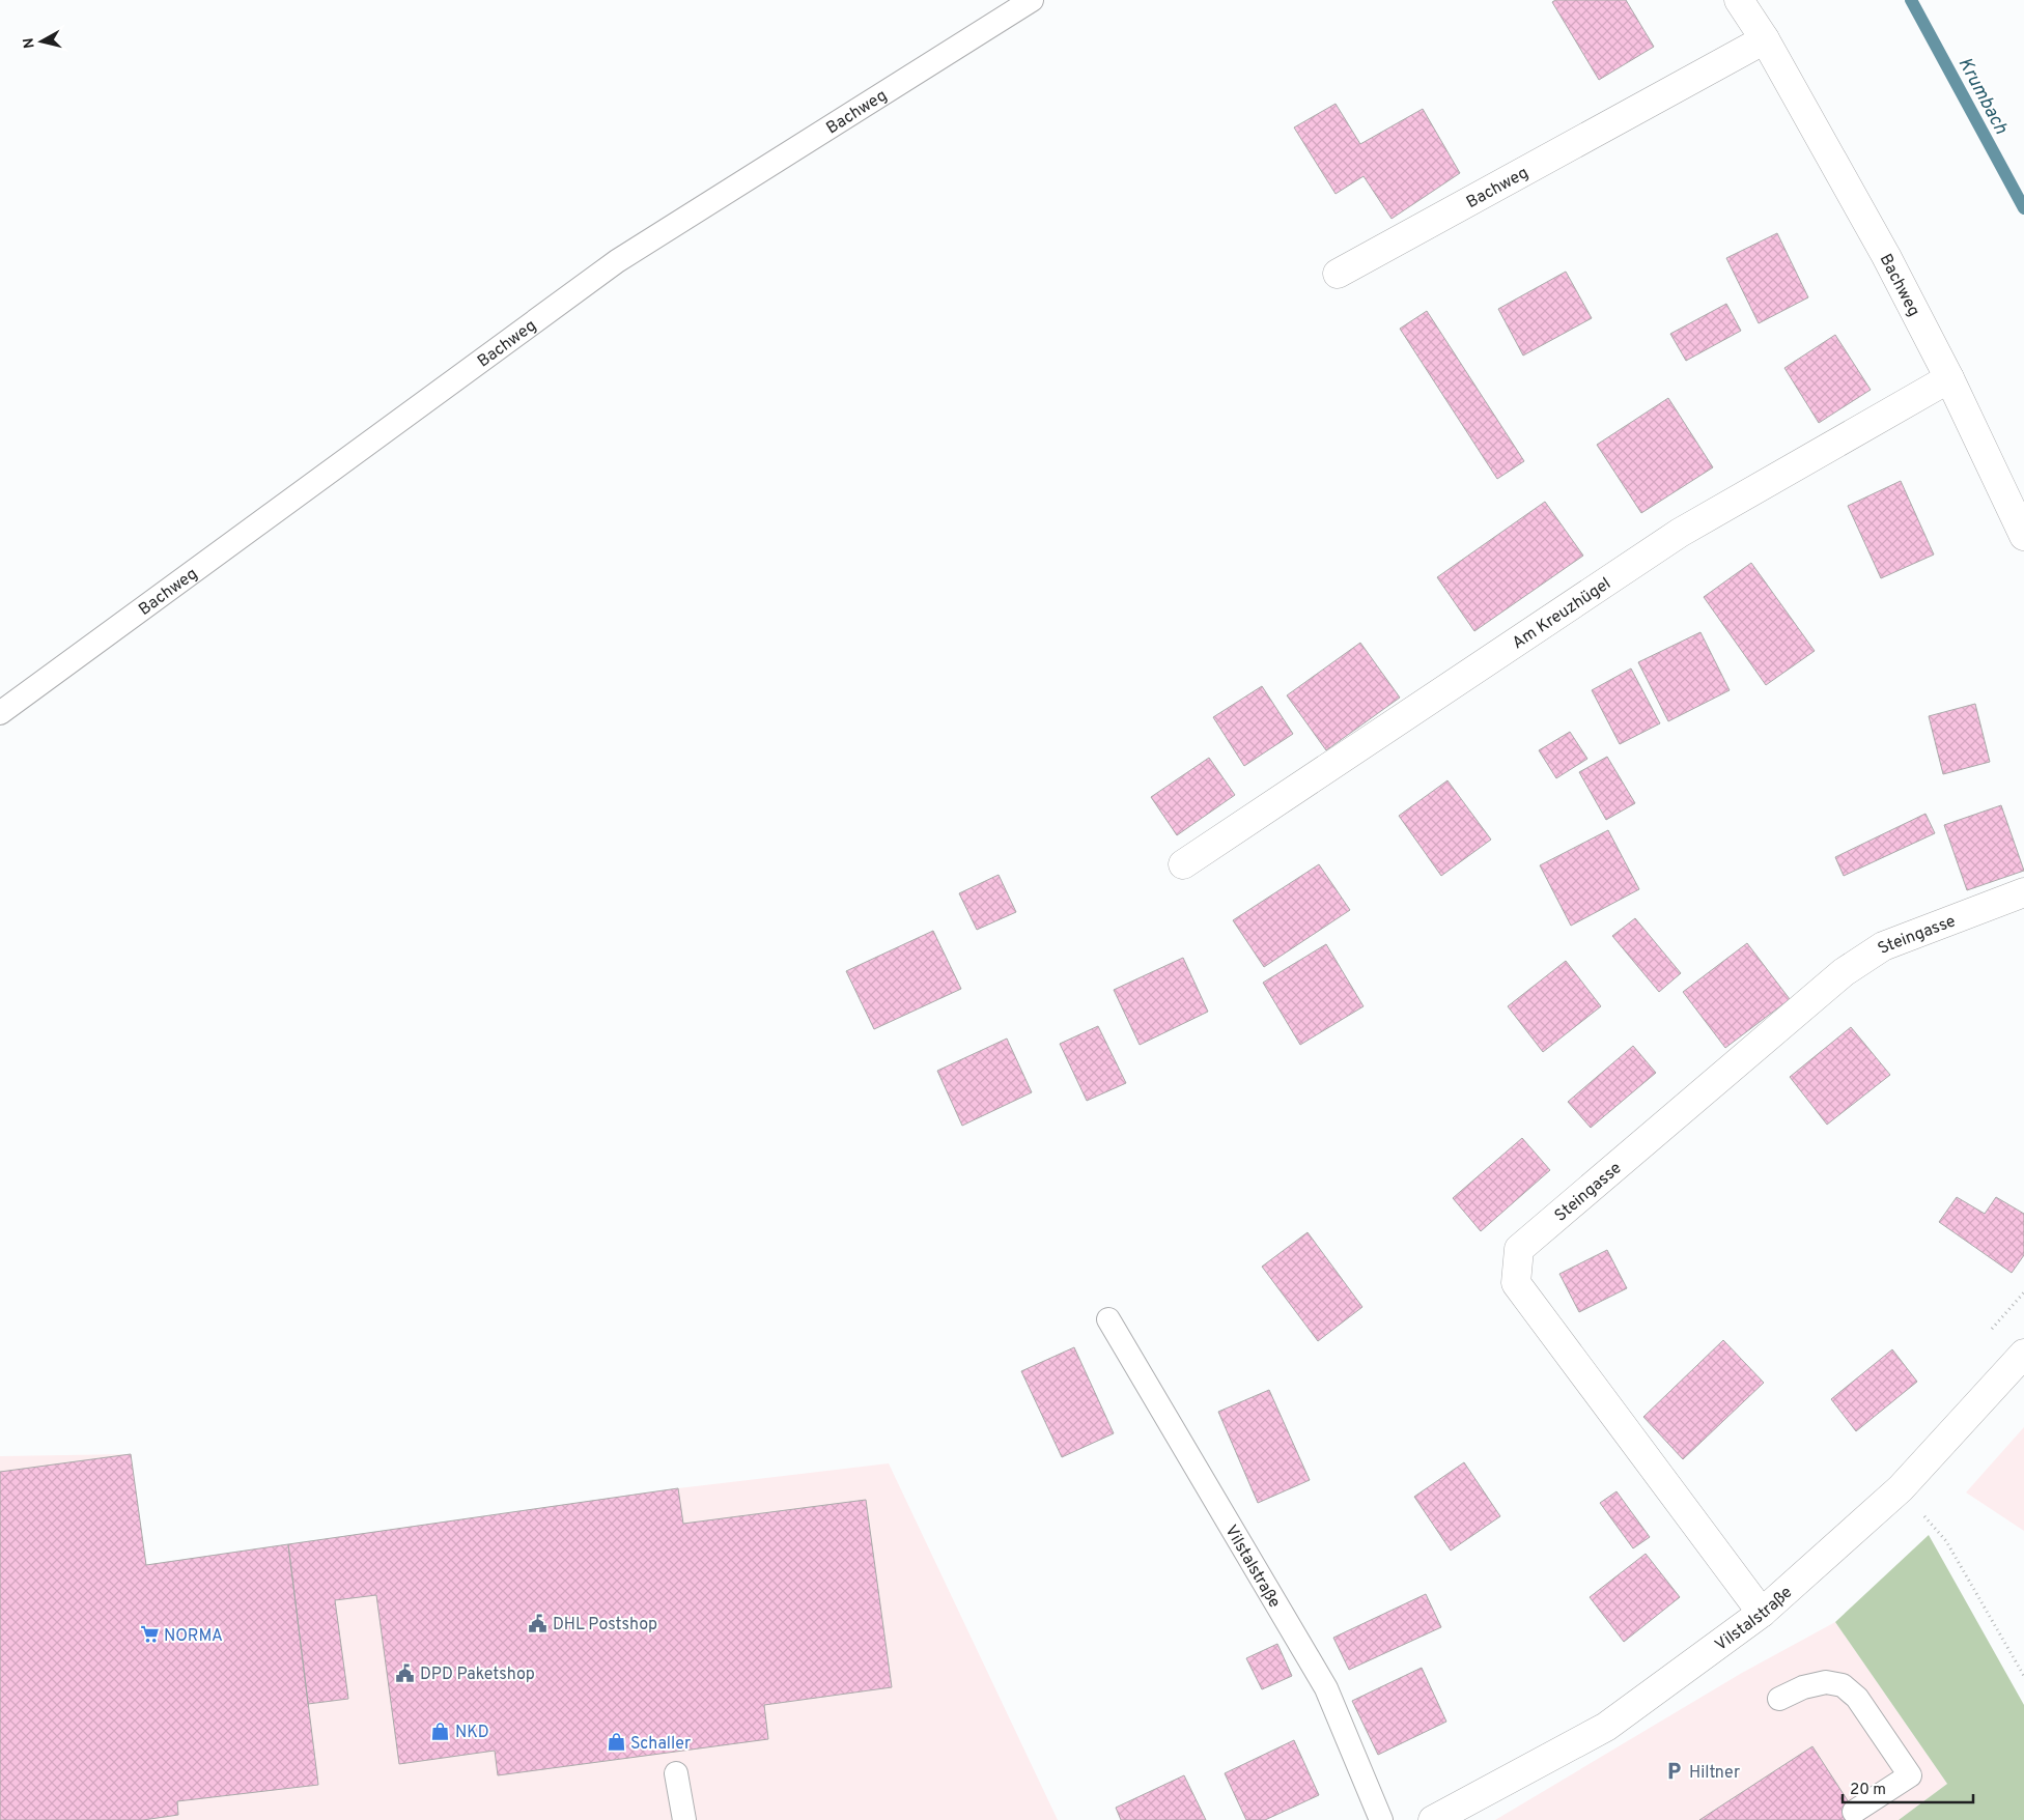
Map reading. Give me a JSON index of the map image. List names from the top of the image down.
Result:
{
  "streets": {
    "street": [
      "Bachweg",
      "Am Kreuzhügel",
      "Steingasse",
      "Vilstalstraße"
    ]
  },
  "crossings": [
    ["Bachweg", "Am Kreuzhügel"],
    ["Steingasse", "Vilstalstraße"]
  ],
  "water": ["Krumbach"],
  "places": {
    "public building": ["DHL Postshop", "DPD Paketshop"],
    "supermarket": ["NORMA"],
    "shop": ["NKD", "Schaller"],
    "parking": ["Hiltner"]
  },
  "scale_bar": "20 m",
  "north": "left"
}
